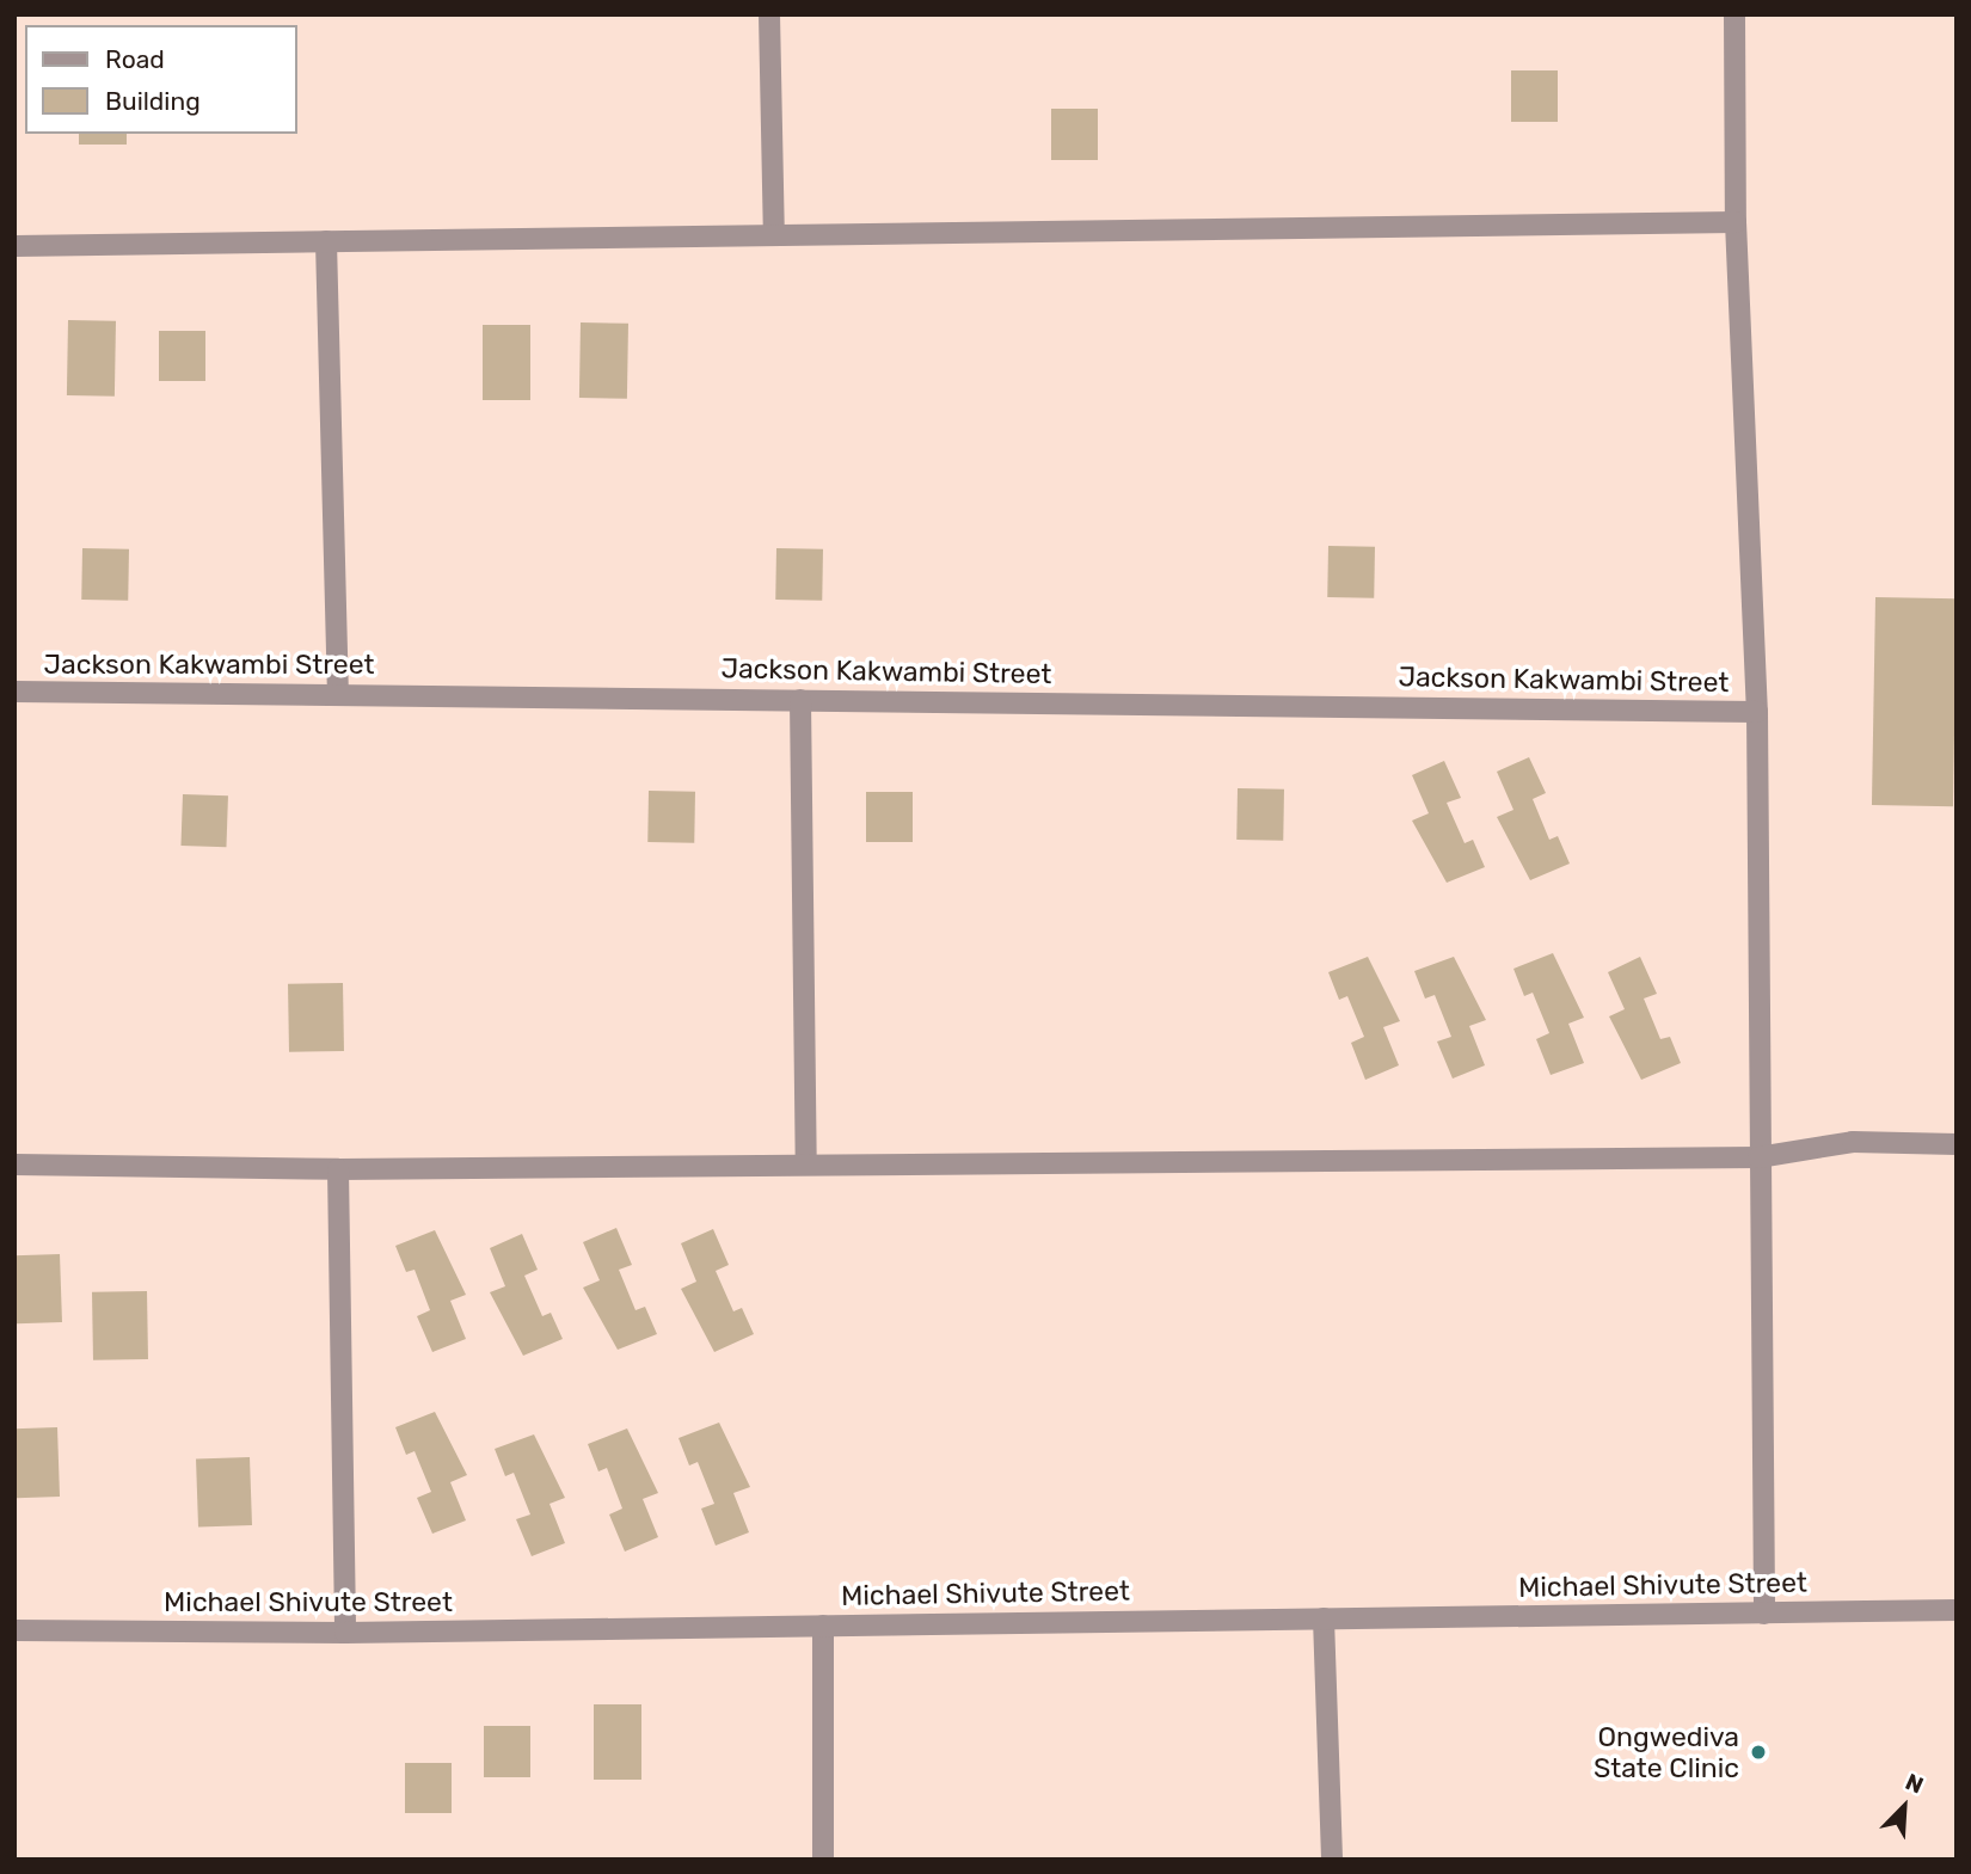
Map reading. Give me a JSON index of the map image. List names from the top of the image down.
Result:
{
  "streets": {
    "street": ["Jackson Kakwambi Street", "Michael Shivute Street"]
  },
  "places": ["Ongwediva State Clinic"],
  "legend": ["Road", "Building"],
  "north": "top right"
}
